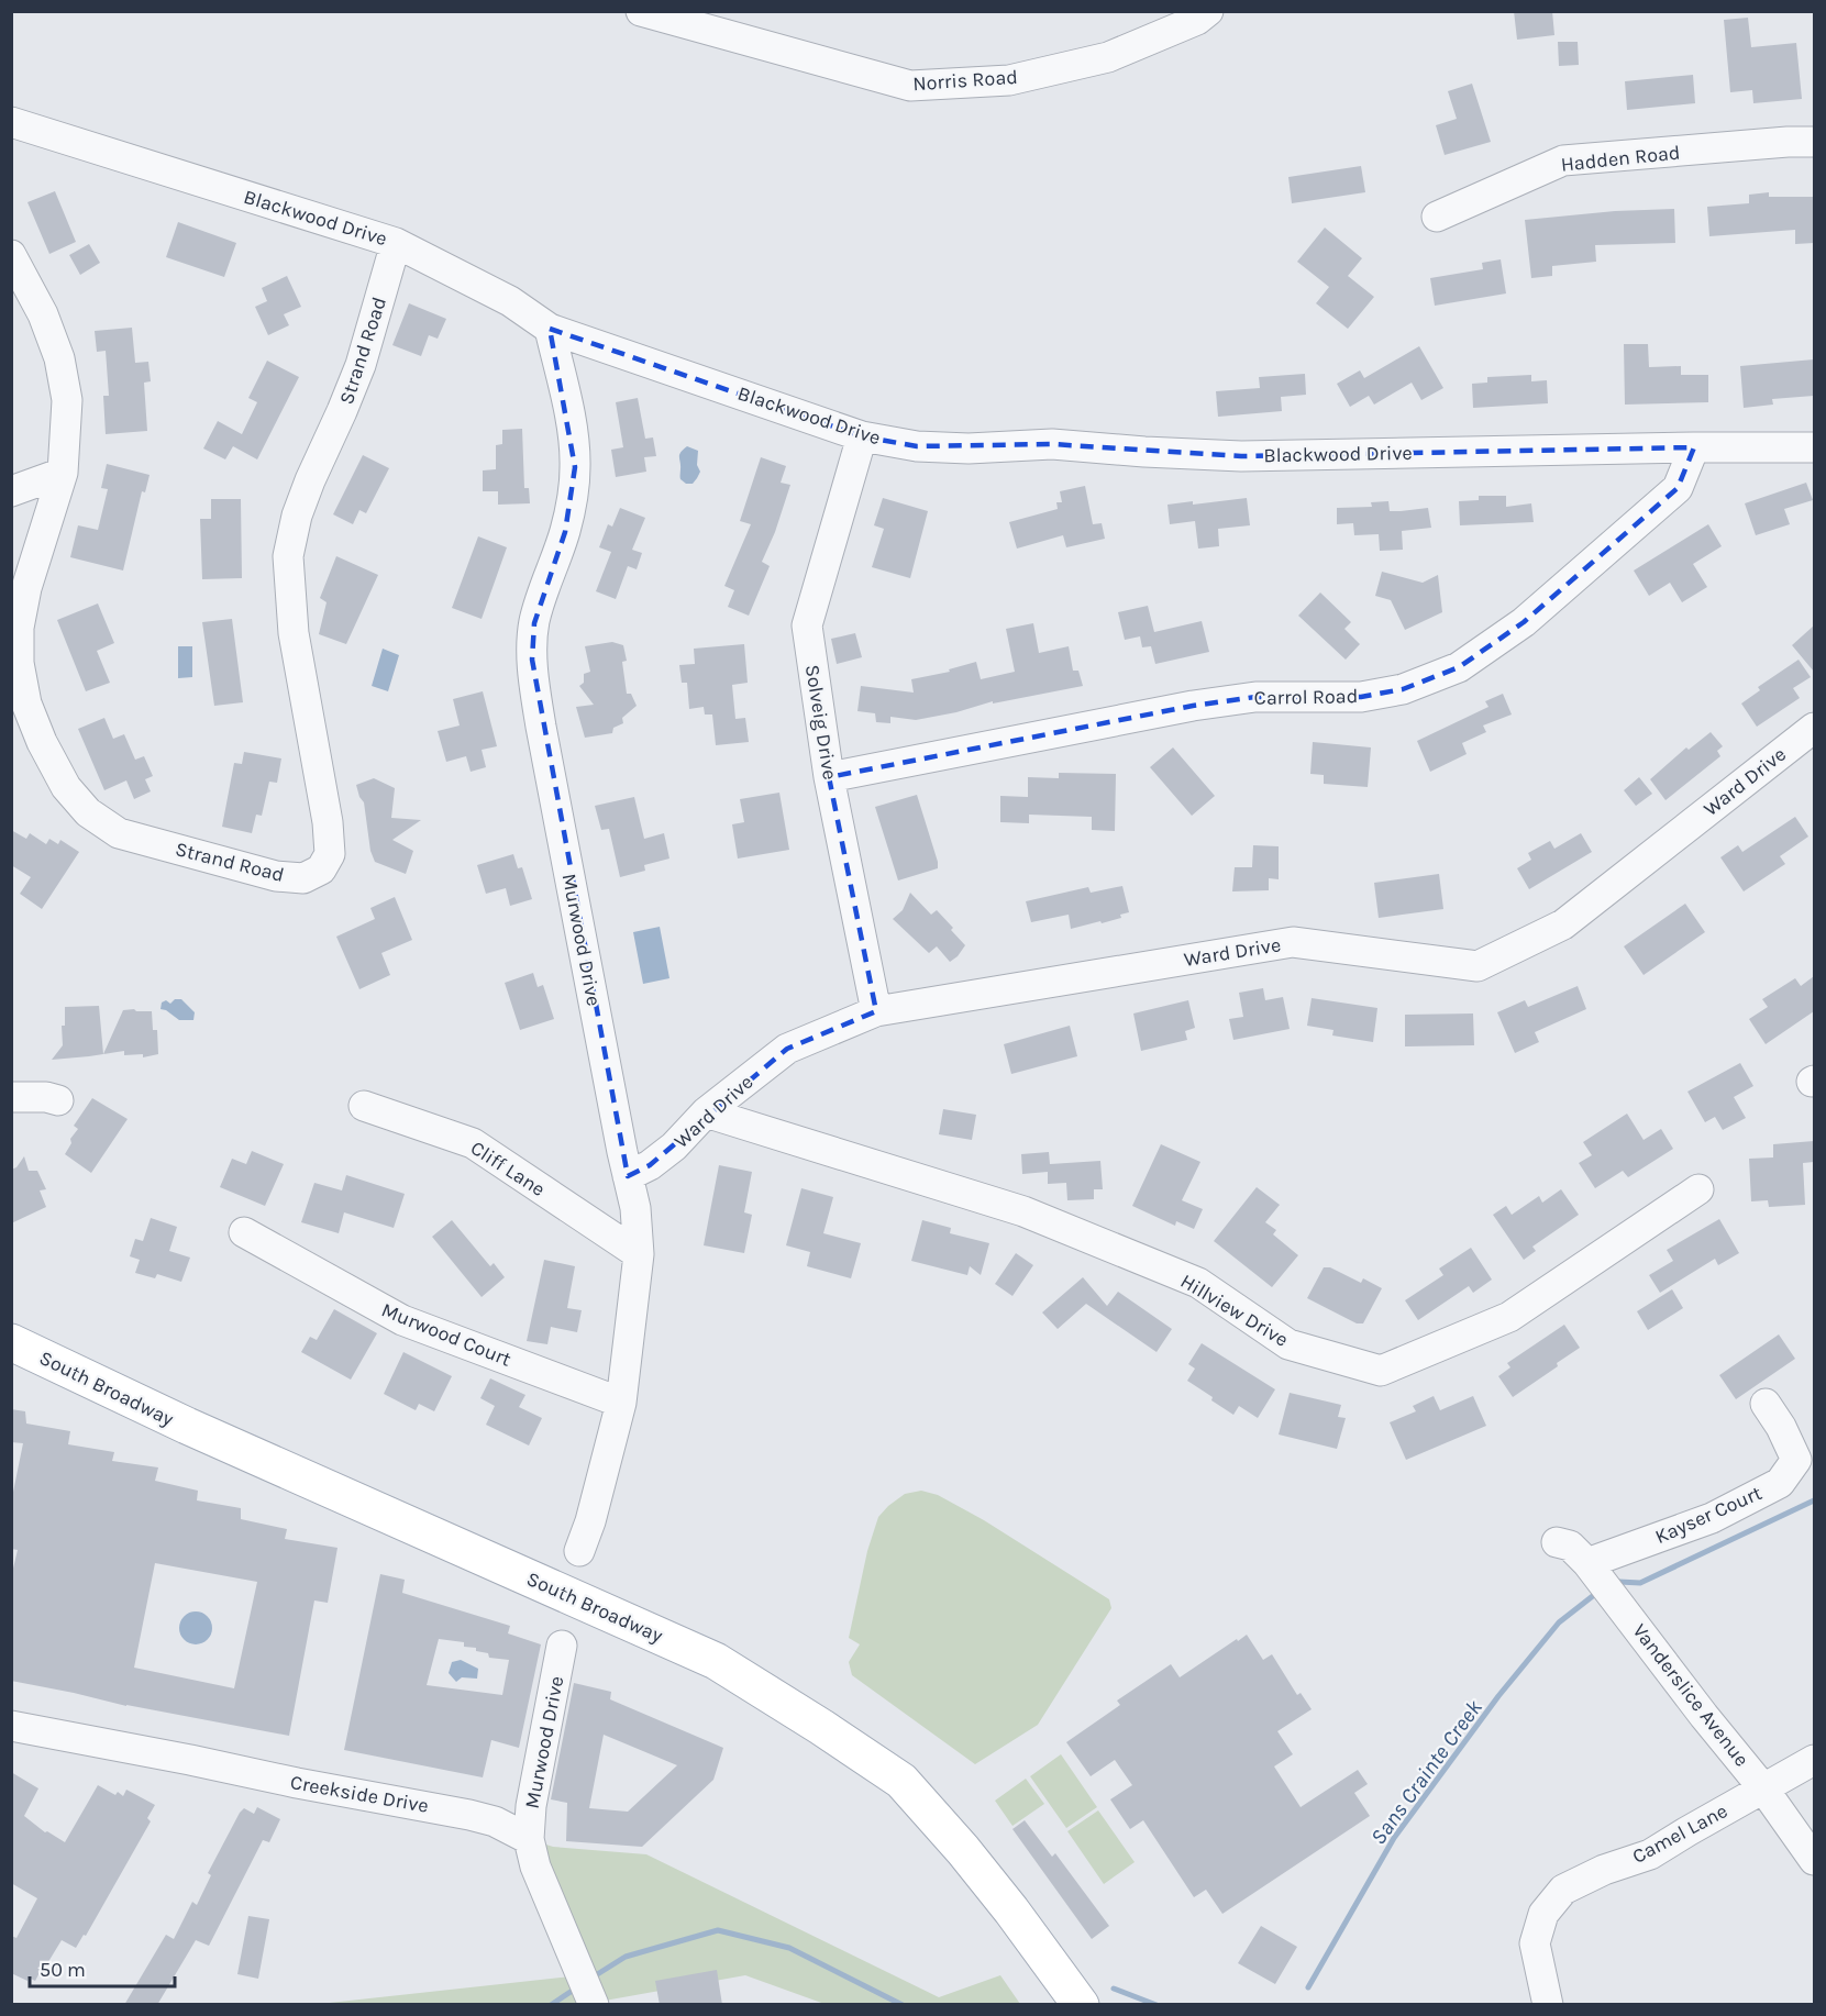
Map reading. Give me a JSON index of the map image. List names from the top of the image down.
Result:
{
  "streets": {
    "main road": ["South Broadway"],
    "street": [
      "Norris Road",
      "Hadden Road",
      "Blackwood Drive",
      "Strand Road",
      "Carrol Road",
      "Solveig Drive",
      "Ward Drive",
      "Murwood Drive",
      "Cliff Lane",
      "Hillview Drive",
      "Murwood Court",
      "Kayser Court",
      "Vanderslice Avenue",
      "Creekside Drive",
      "Camel Lane"
    ]
  },
  "crossings": [
    ["Blackwood Drive", "Strand Road"],
    ["Blackwood Drive", "Carrol Road"],
    ["Blackwood Drive", "Solveig Drive"],
    ["Blackwood Drive", "Murwood Drive"],
    ["Carrol Road", "Solveig Drive"],
    ["Solveig Drive", "Ward Drive"],
    ["Ward Drive", "Murwood Drive"],
    ["Ward Drive", "Hillview Drive"],
    ["Murwood Drive", "Cliff Lane"],
    ["Murwood Drive", "Murwood Court"],
    ["Murwood Drive", "Creekside Drive"],
    ["Kayser Court", "Vanderslice Avenue"],
    ["Vanderslice Avenue", "Camel Lane"]
  ],
  "water": ["Sans Crainte Creek"],
  "scale_bar": "50 m"
}
